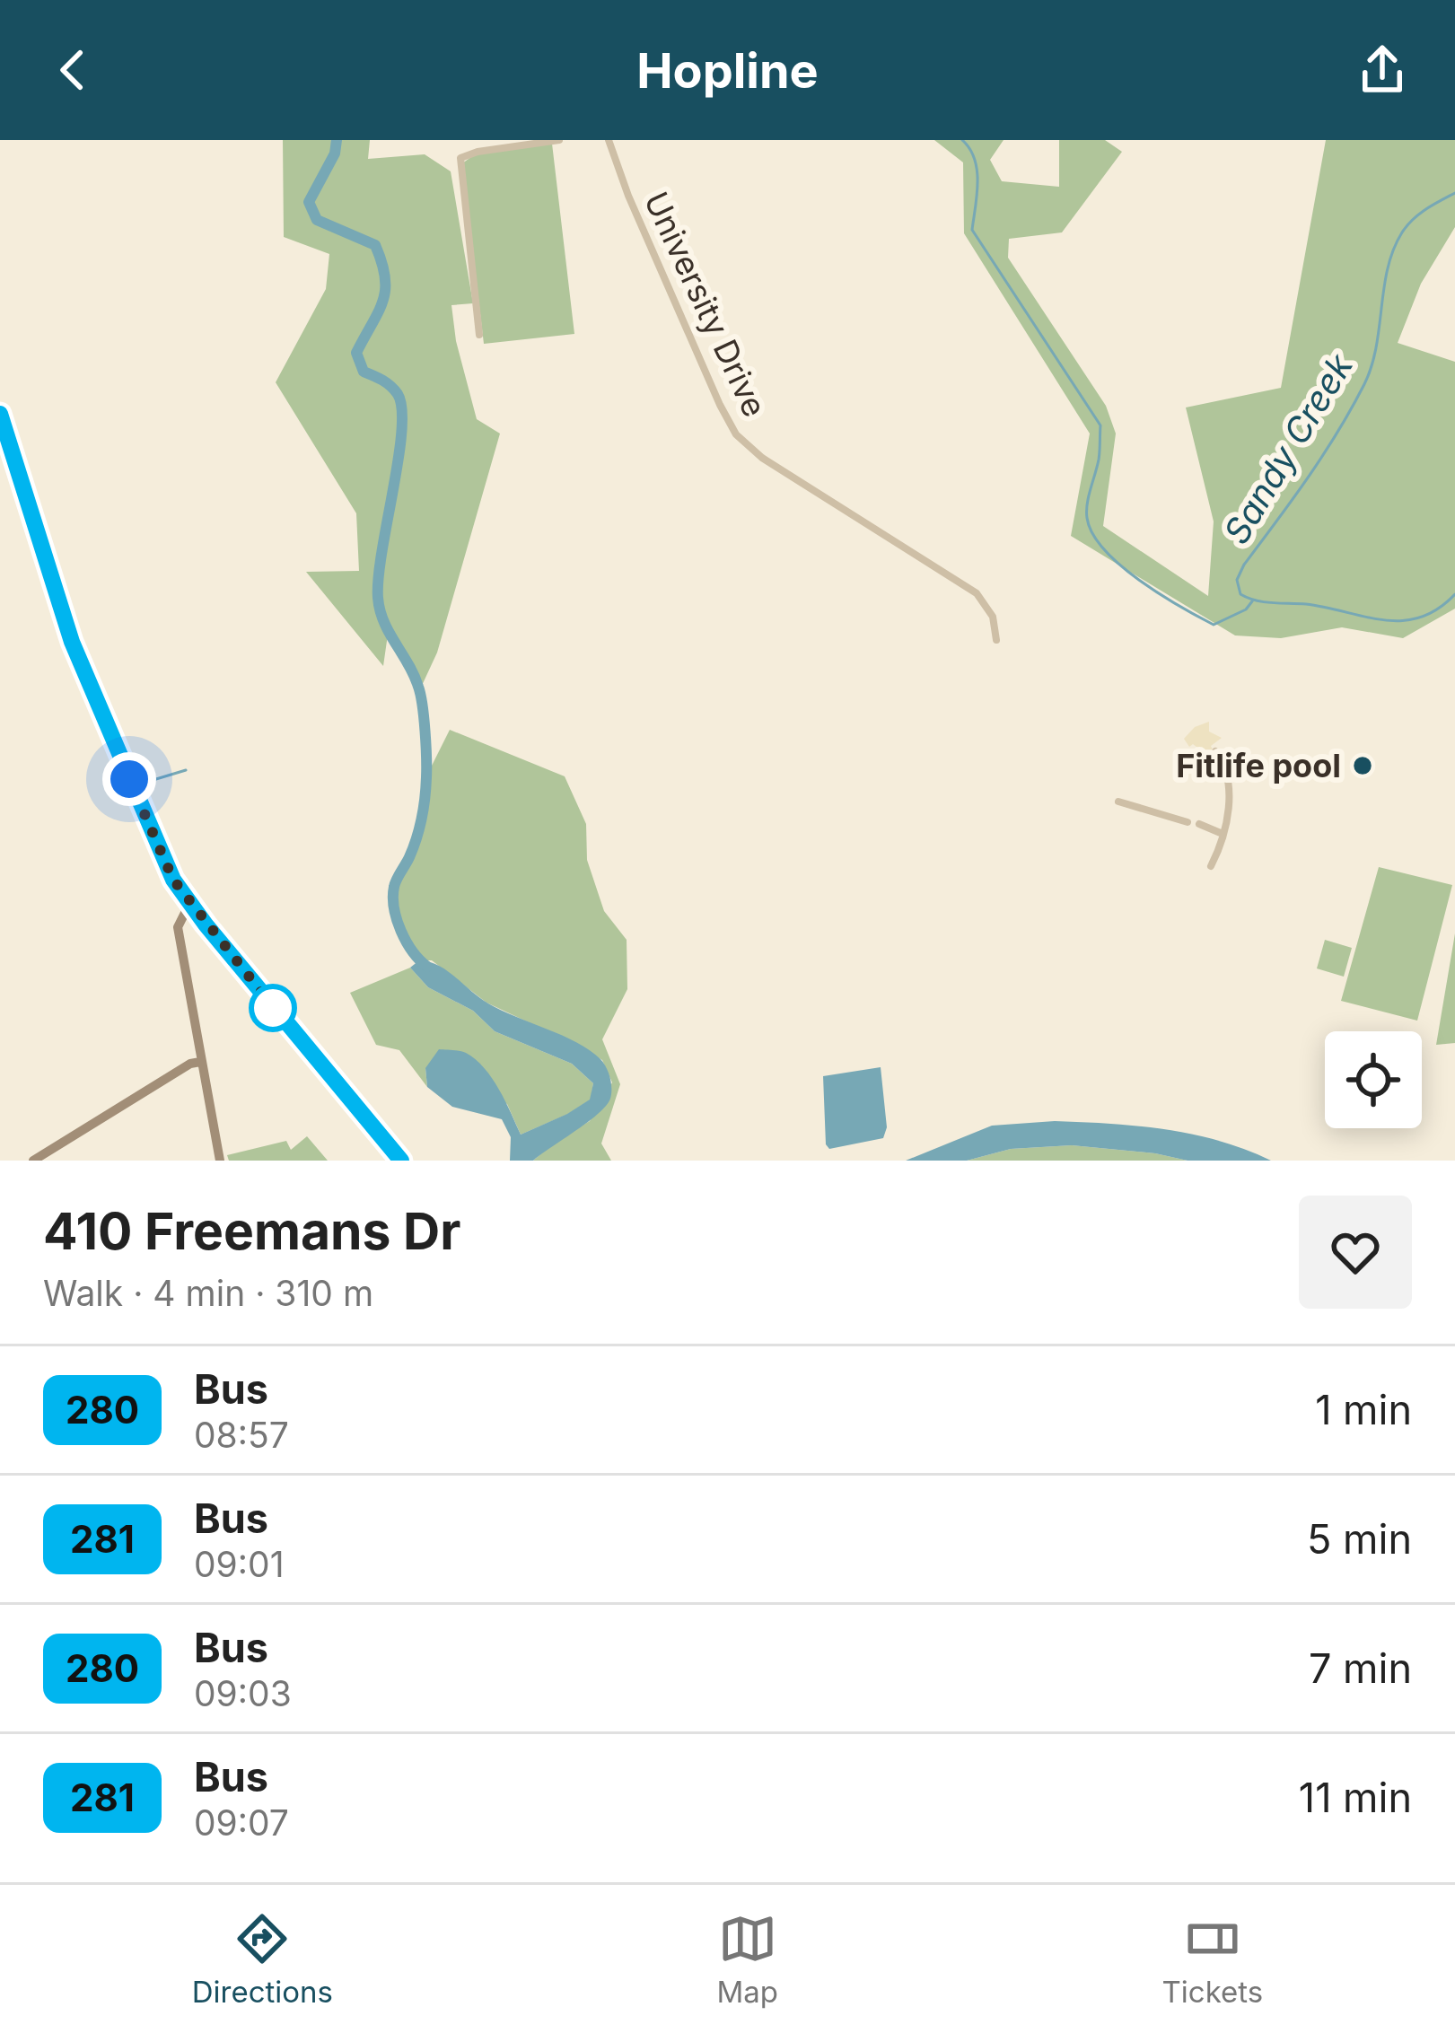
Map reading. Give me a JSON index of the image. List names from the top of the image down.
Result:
{
  "streets": {
    "street": ["University Drive"]
  },
  "water": ["Sandy Creek"],
  "places": ["Fitlife pool"],
  "lines": ["bus line 280"],
  "page": {
    "header": "Hopline",
    "heading": ["410 Freemans Dr", "Walk · 4 min · 310 m"],
    "list": [
      {
        "mark": "280",
        "name": "Bus",
        "note": "08:57",
        "value": "1 min"
      },
      {
        "mark": "281",
        "name": "Bus",
        "note": "09:01",
        "value": "5 min"
      },
      {
        "mark": "280",
        "name": "Bus",
        "note": "09:03",
        "value": "7 min"
      },
      {
        "mark": "281",
        "name": "Bus",
        "note": "09:07",
        "value": "11 min"
      }
    ],
    "tabs": ["Directions", "Map", "Tickets"]
  }
}
